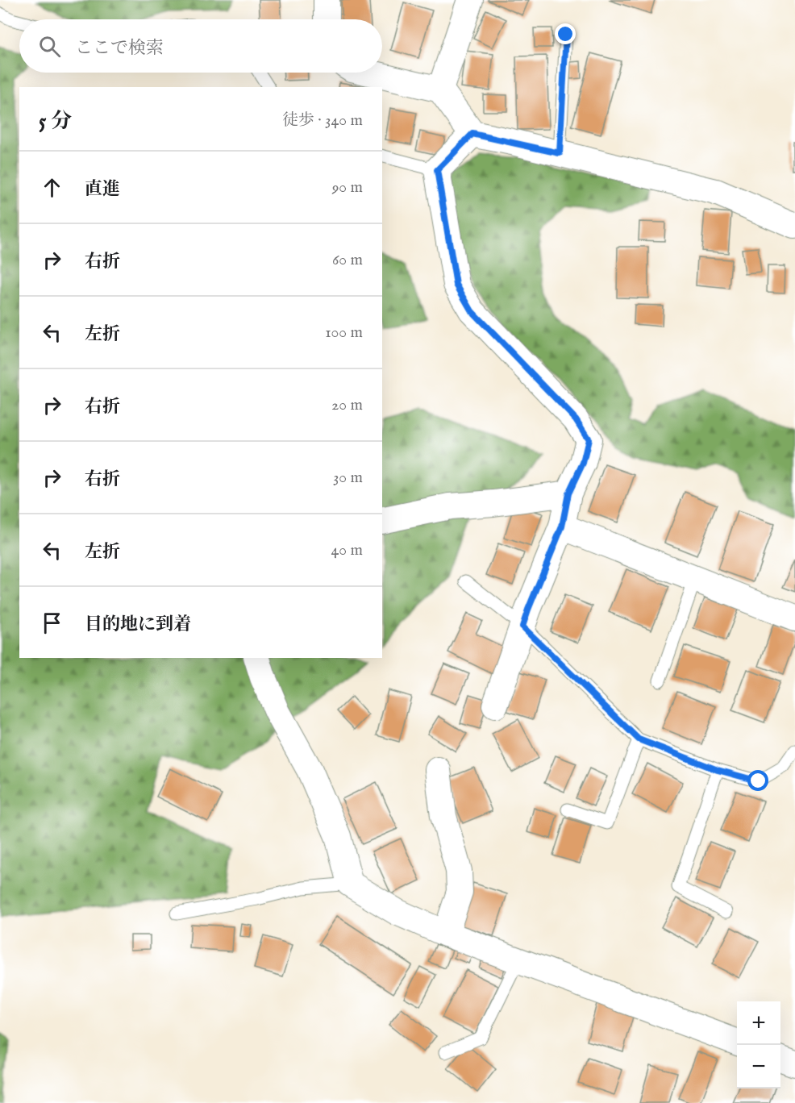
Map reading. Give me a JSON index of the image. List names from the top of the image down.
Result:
{
  "page": {
    "search": "ここで検索",
    "heading": ["5 分", "徒歩 · 340 m"],
    "list": [
      ["直進", "90 m"],
      ["右折", "60 m"],
      ["左折", "100 m"],
      ["右折", "20 m"],
      ["右折", "30 m"],
      ["左折", "40 m"],
      "目的地に到着"
    ],
    "map_buttons": ["+", "−"]
  }
}
